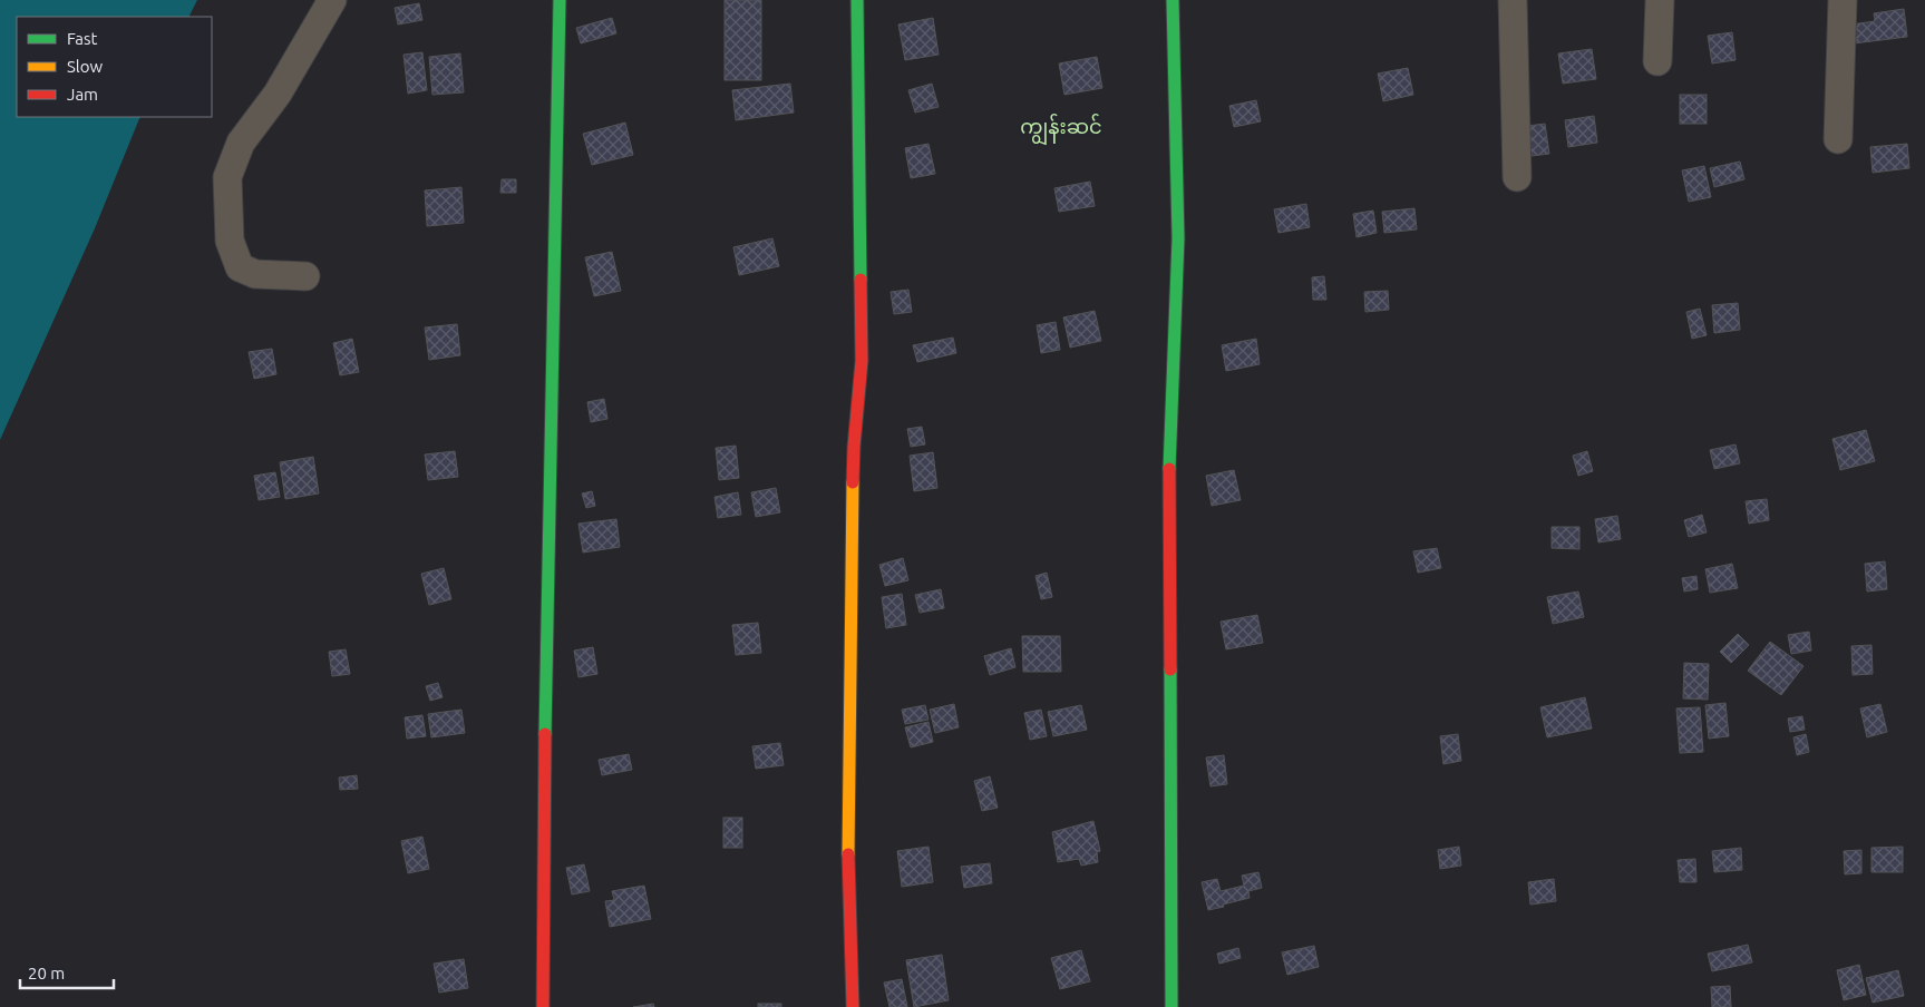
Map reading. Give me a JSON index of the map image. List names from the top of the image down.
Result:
{
  "districts": ["ကျွန်းဆင်"],
  "legend": ["Fast", "Slow", "Jam"],
  "scale_bar": "20 m"
}
